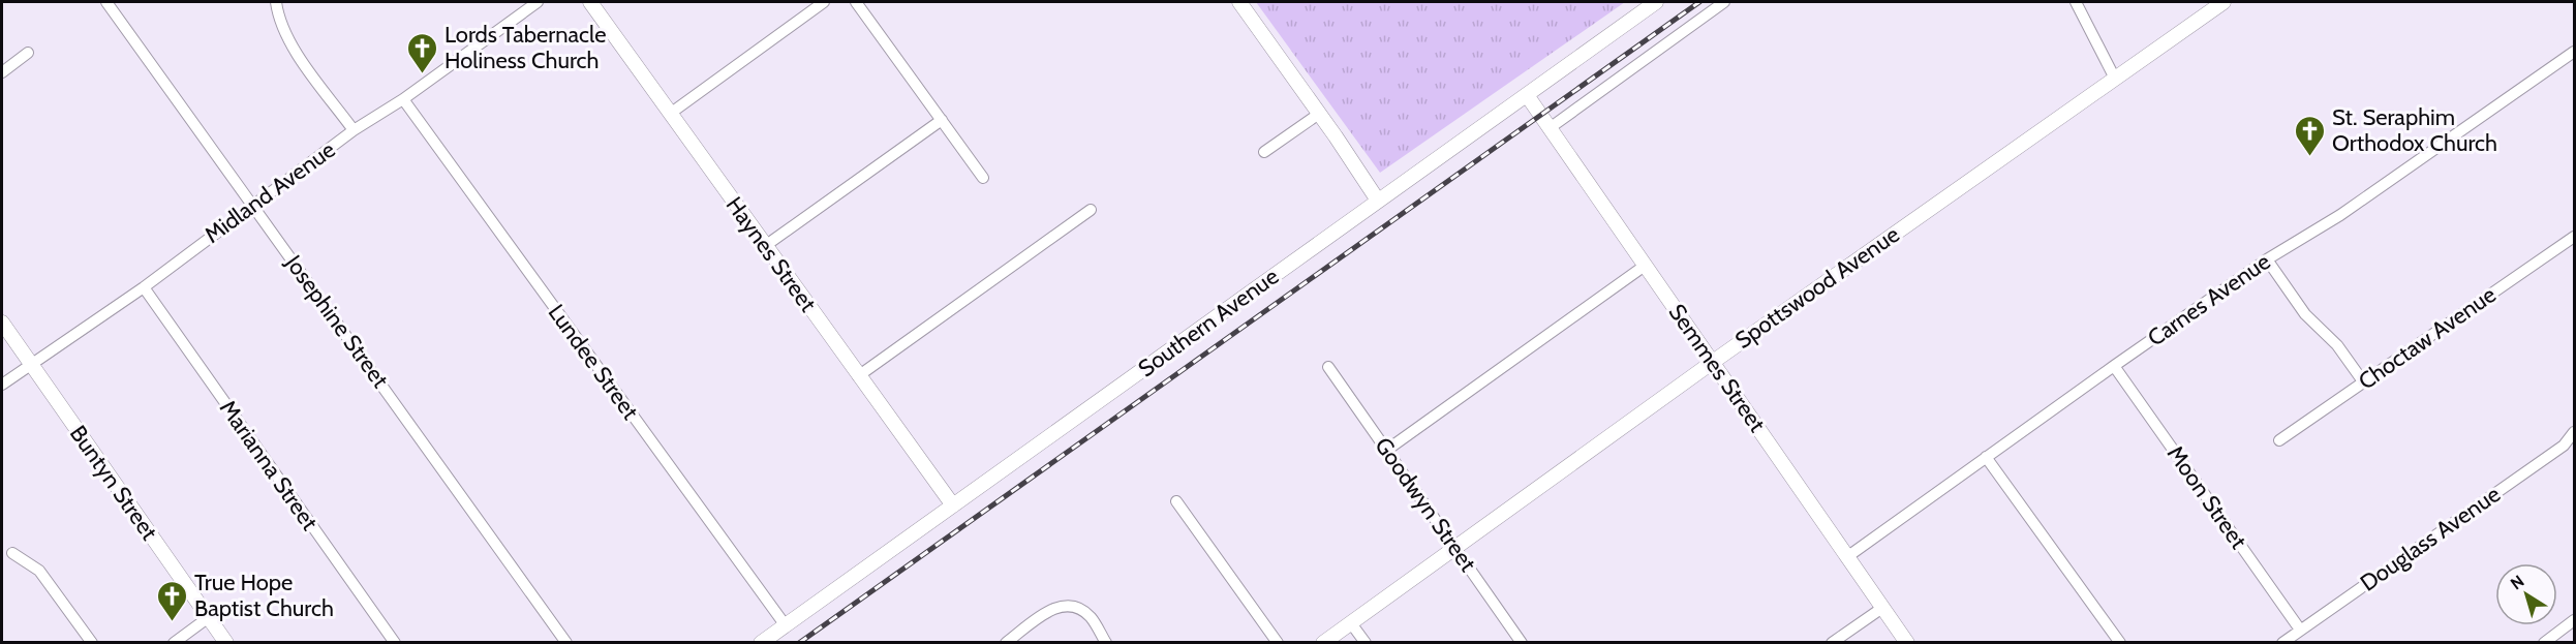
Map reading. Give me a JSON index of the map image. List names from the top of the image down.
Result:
{
  "streets": {
    "street": [
      "Midland Avenue",
      "Haynes Street",
      "Spottswood Avenue",
      "Carnes Avenue",
      "Josephine Street",
      "Southern Avenue",
      "Choctaw Avenue",
      "Lundee Street",
      "Semmes Street",
      "Marianna Street",
      "Buntyn Street",
      "Moon Street",
      "Goodwyn Street",
      "Douglass Avenue"
    ]
  },
  "crossings": [
    ["Midland Avenue", "Josephine Street"],
    ["Midland Avenue", "Lundee Street"],
    ["Midland Avenue", "Marianna Street"],
    ["Midland Avenue", "Buntyn Street"],
    ["Haynes Street", "Southern Avenue"],
    ["Spottswood Avenue", "Semmes Street"],
    ["Spottswood Avenue", "Goodwyn Street"],
    ["Carnes Avenue", "Semmes Street"],
    ["Carnes Avenue", "Moon Street"],
    ["Southern Avenue", "Lundee Street"],
    ["Southern Avenue", "Semmes Street"],
    ["Moon Street", "Douglass Avenue"]
  ],
  "places": {
    "church": ["Lords Tabernacle Holiness Church", "St. Seraphim Orthodox Church", "True Hope Baptist Church"]
  },
  "north": "top left"
}
